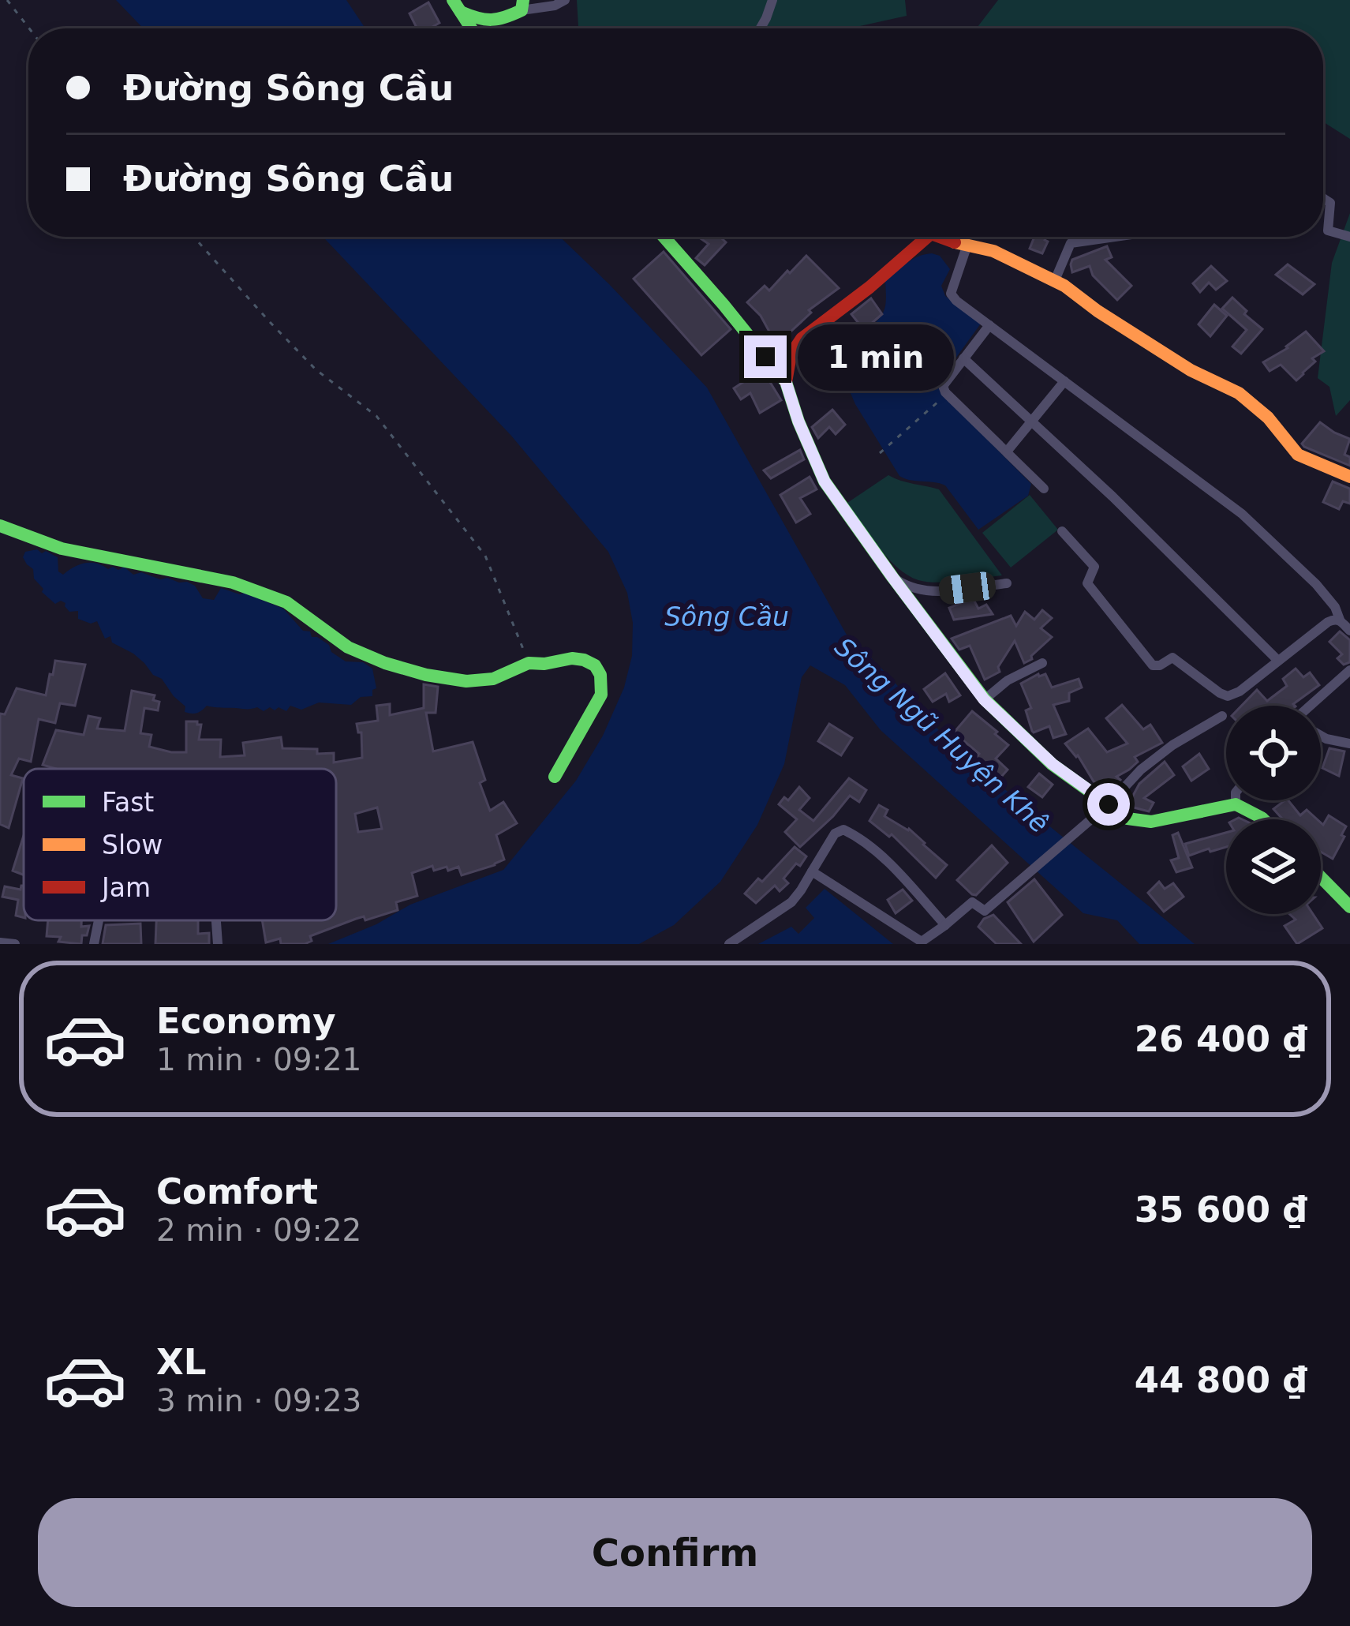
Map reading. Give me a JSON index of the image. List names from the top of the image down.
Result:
{
  "water": ["Sông Cầu", "Sông Ngũ Huyện Khê"],
  "legend": ["Fast", "Slow", "Jam"],
  "page": {
    "banner": ["Đường Sông Cầu", "Đường Sông Cầu"],
    "bubble": "1 min",
    "list": [
      {
        "name": "Economy",
        "note": "1 min · 09:21",
        "value": "26 400 ₫"
      },
      {
        "name": "Comfort",
        "note": "2 min · 09:22",
        "value": "35 600 ₫"
      },
      {
        "name": "XL",
        "note": "3 min · 09:23",
        "value": "44 800 ₫"
      }
    ],
    "buttons": "Confirm"
  }
}
